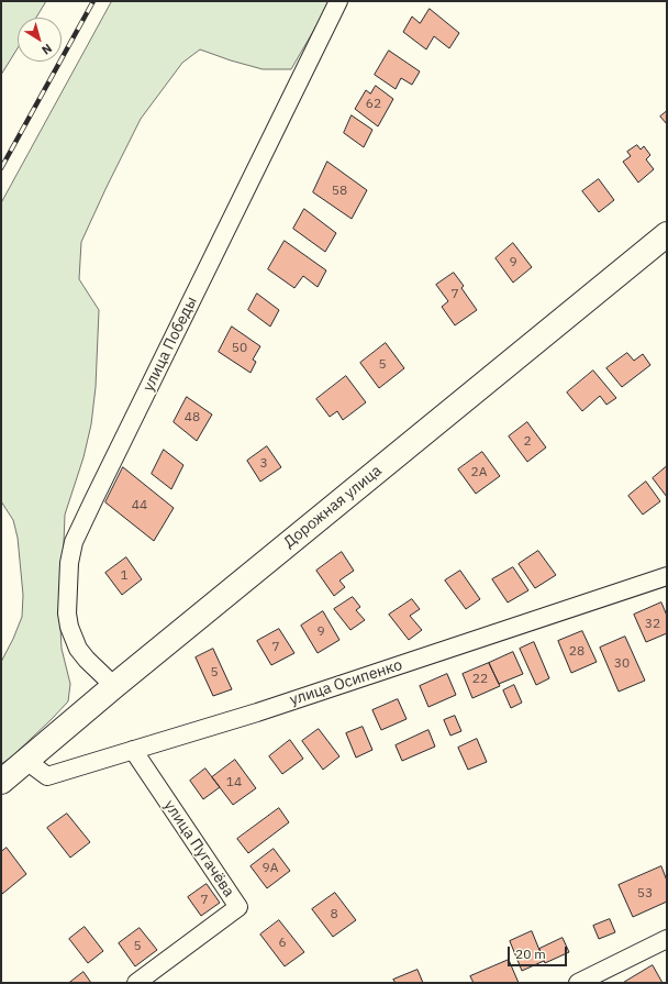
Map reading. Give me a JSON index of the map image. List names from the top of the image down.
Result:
{
  "streets": {
    "main road": ["Дорожная улица"],
    "street": ["улица Победы", "улица Осипенко", "улица Пугачёва"]
  },
  "crossings": [
    ["улица Победы", "Дорожная улица"],
    ["Дорожная улица", "улица Осипенко"],
    ["улица Осипенко", "улица Пугачёва"]
  ],
  "house_numbers": [
    "62",
    "58",
    "9",
    "7",
    "50",
    "5",
    "48",
    "2",
    "3",
    "2А",
    "44",
    "1",
    "32",
    "9",
    "7",
    "28",
    "30",
    "5",
    "22",
    "14",
    "9А",
    "53",
    "7",
    "8",
    "6",
    "5"
  ],
  "scale_bar": "20 m",
  "north": "bottom right"
}
